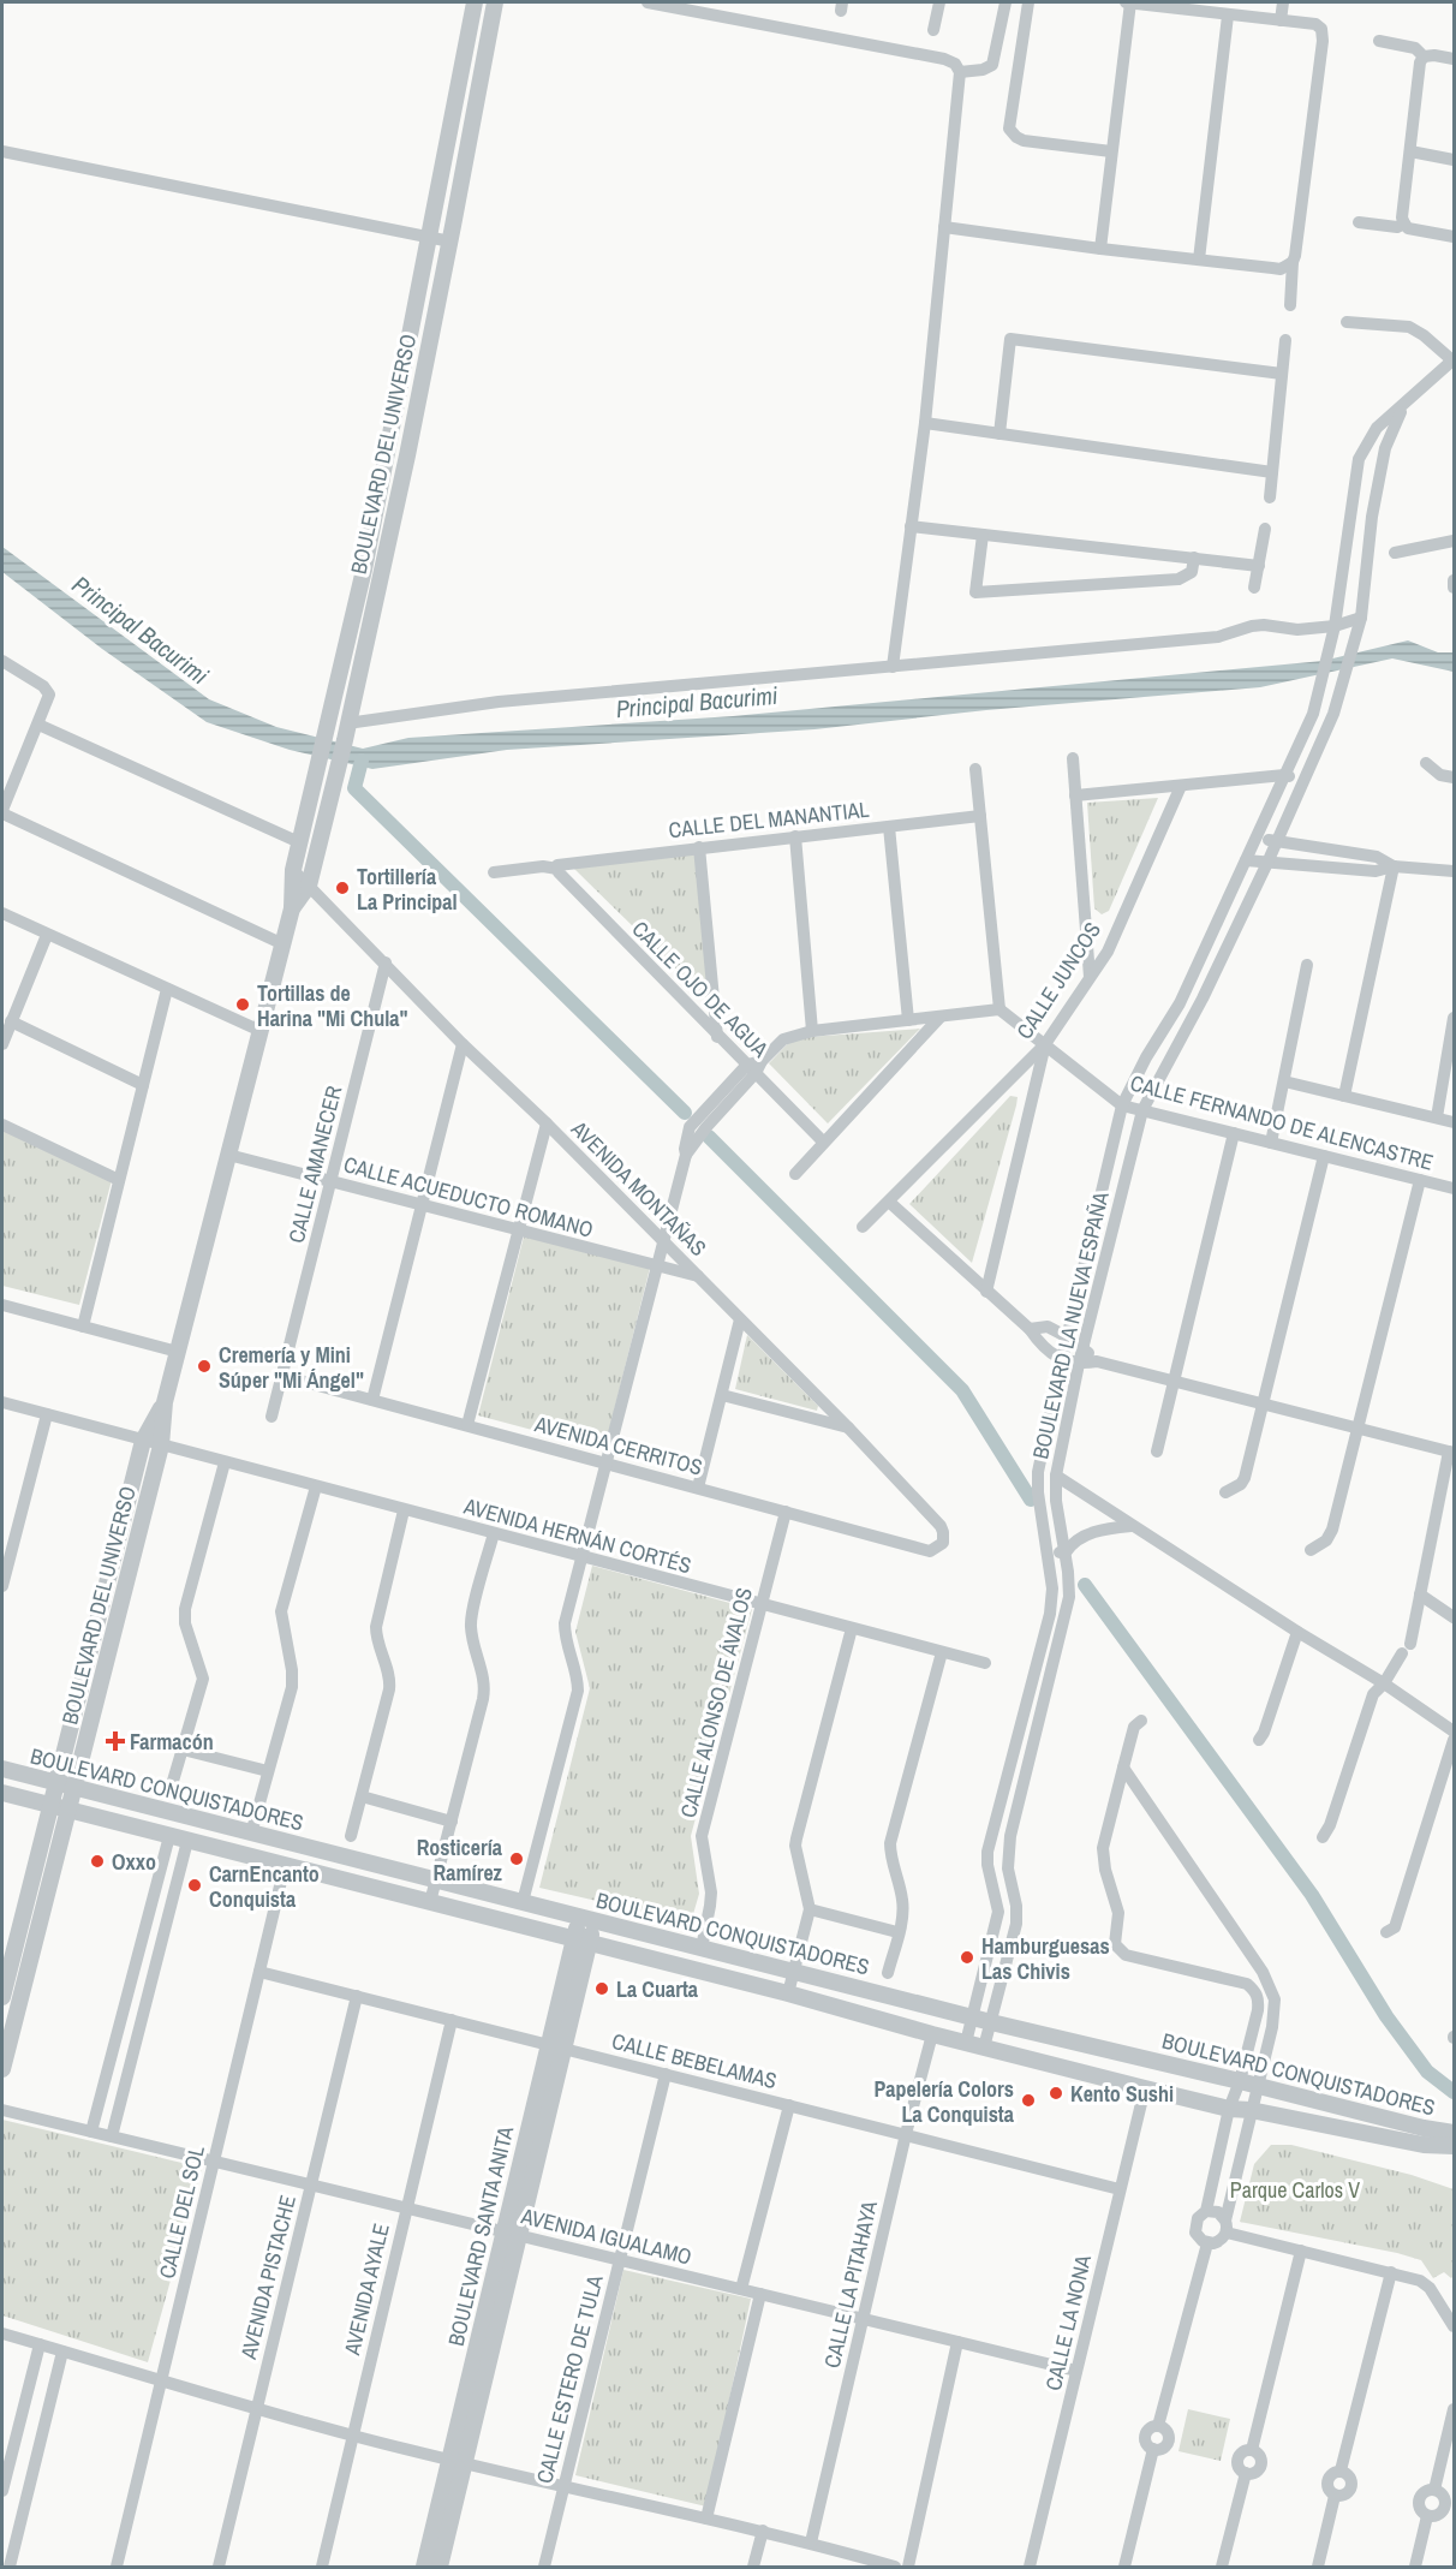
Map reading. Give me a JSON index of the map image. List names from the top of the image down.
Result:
{
  "streets": {
    "street": [
      "BOULEVARD DEL UNIVERSO",
      "CALLE DEL MANANTIAL",
      "CALLE JUNCOS",
      "CALLE OJO DE AGUA",
      "CALLE FERNANDO DE ALENCASTRE",
      "CALLE AMANECER",
      "AVENIDA MONTAÑAS",
      "CALLE ACUEDUCTO ROMANO",
      "BOULEVARD LA NUEVA ESPAÑA",
      "AVENIDA CERRITOS",
      "AVENIDA HERNÁN CORTÉS",
      "CALLE ALONSO DE ÁVALOS",
      "BOULEVARD CONQUISTADORES",
      "CALLE BEBELAMAS",
      "CALLE DEL SOL",
      "BOULEVARD SANTA ANITA",
      "AVENIDA IGUALAMO",
      "AVENIDA PISTACHE",
      "CALLE LA PITAHAYA",
      "AVENIDA AYALE",
      "CALLE LA NONA",
      "CALLE ESTERO DE TULA"
    ]
  },
  "crossings": [
    ["BOULEVARD DEL UNIVERSO", "AVENIDA MONTAÑAS"],
    ["BOULEVARD DEL UNIVERSO", "CALLE ACUEDUCTO ROMANO"],
    ["BOULEVARD DEL UNIVERSO", "AVENIDA HERNÁN CORTÉS"],
    ["BOULEVARD DEL UNIVERSO", "BOULEVARD CONQUISTADORES"],
    ["CALLE DEL MANANTIAL", "CALLE OJO DE AGUA"],
    ["CALLE JUNCOS", "CALLE FERNANDO DE ALENCASTRE"],
    ["CALLE FERNANDO DE ALENCASTRE", "BOULEVARD LA NUEVA ESPAÑA"],
    ["CALLE AMANECER", "AVENIDA MONTAÑAS"],
    ["CALLE AMANECER", "CALLE ACUEDUCTO ROMANO"],
    ["CALLE AMANECER", "AVENIDA CERRITOS"],
    ["AVENIDA MONTAÑAS", "CALLE ACUEDUCTO ROMANO"],
    ["AVENIDA MONTAÑAS", "AVENIDA CERRITOS"],
    ["BOULEVARD LA NUEVA ESPAÑA", "BOULEVARD CONQUISTADORES"],
    ["AVENIDA CERRITOS", "CALLE ALONSO DE ÁVALOS"],
    ["AVENIDA HERNÁN CORTÉS", "CALLE ALONSO DE ÁVALOS"],
    ["CALLE ALONSO DE ÁVALOS", "BOULEVARD CONQUISTADORES"],
    ["BOULEVARD CONQUISTADORES", "CALLE DEL SOL"],
    ["BOULEVARD CONQUISTADORES", "BOULEVARD SANTA ANITA"],
    ["BOULEVARD CONQUISTADORES", "CALLE LA PITAHAYA"],
    ["BOULEVARD CONQUISTADORES", "CALLE LA NONA"],
    ["CALLE BEBELAMAS", "CALLE DEL SOL"],
    ["CALLE BEBELAMAS", "BOULEVARD SANTA ANITA"],
    ["CALLE BEBELAMAS", "AVENIDA PISTACHE"],
    ["CALLE BEBELAMAS", "CALLE LA PITAHAYA"],
    ["CALLE BEBELAMAS", "AVENIDA AYALE"],
    ["CALLE BEBELAMAS", "CALLE LA NONA"],
    ["CALLE BEBELAMAS", "CALLE ESTERO DE TULA"],
    ["CALLE DEL SOL", "AVENIDA IGUALAMO"],
    ["BOULEVARD SANTA ANITA", "AVENIDA IGUALAMO"],
    ["AVENIDA IGUALAMO", "AVENIDA PISTACHE"],
    ["AVENIDA IGUALAMO", "CALLE LA PITAHAYA"],
    ["AVENIDA IGUALAMO", "AVENIDA AYALE"],
    ["AVENIDA IGUALAMO", "CALLE LA NONA"],
    ["AVENIDA IGUALAMO", "CALLE ESTERO DE TULA"]
  ],
  "water": ["Principal Bacurimi"],
  "parks": ["Parque Carlos V"],
  "places": {
    "other": [
      "Tortillería La Principal",
      "Tortillas de Harina \"Mi Chula\"",
      "Cremería y Mini Súper \"Mi Ángel\"",
      "Rosticería Ramírez",
      "Oxxo",
      "CarnEncanto Conquista",
      "Hamburguesas Las Chivis",
      "La Cuarta",
      "Kento Sushi",
      "Papelería Colors La Conquista"
    ],
    "health": ["Farmacón"]
  }
}
